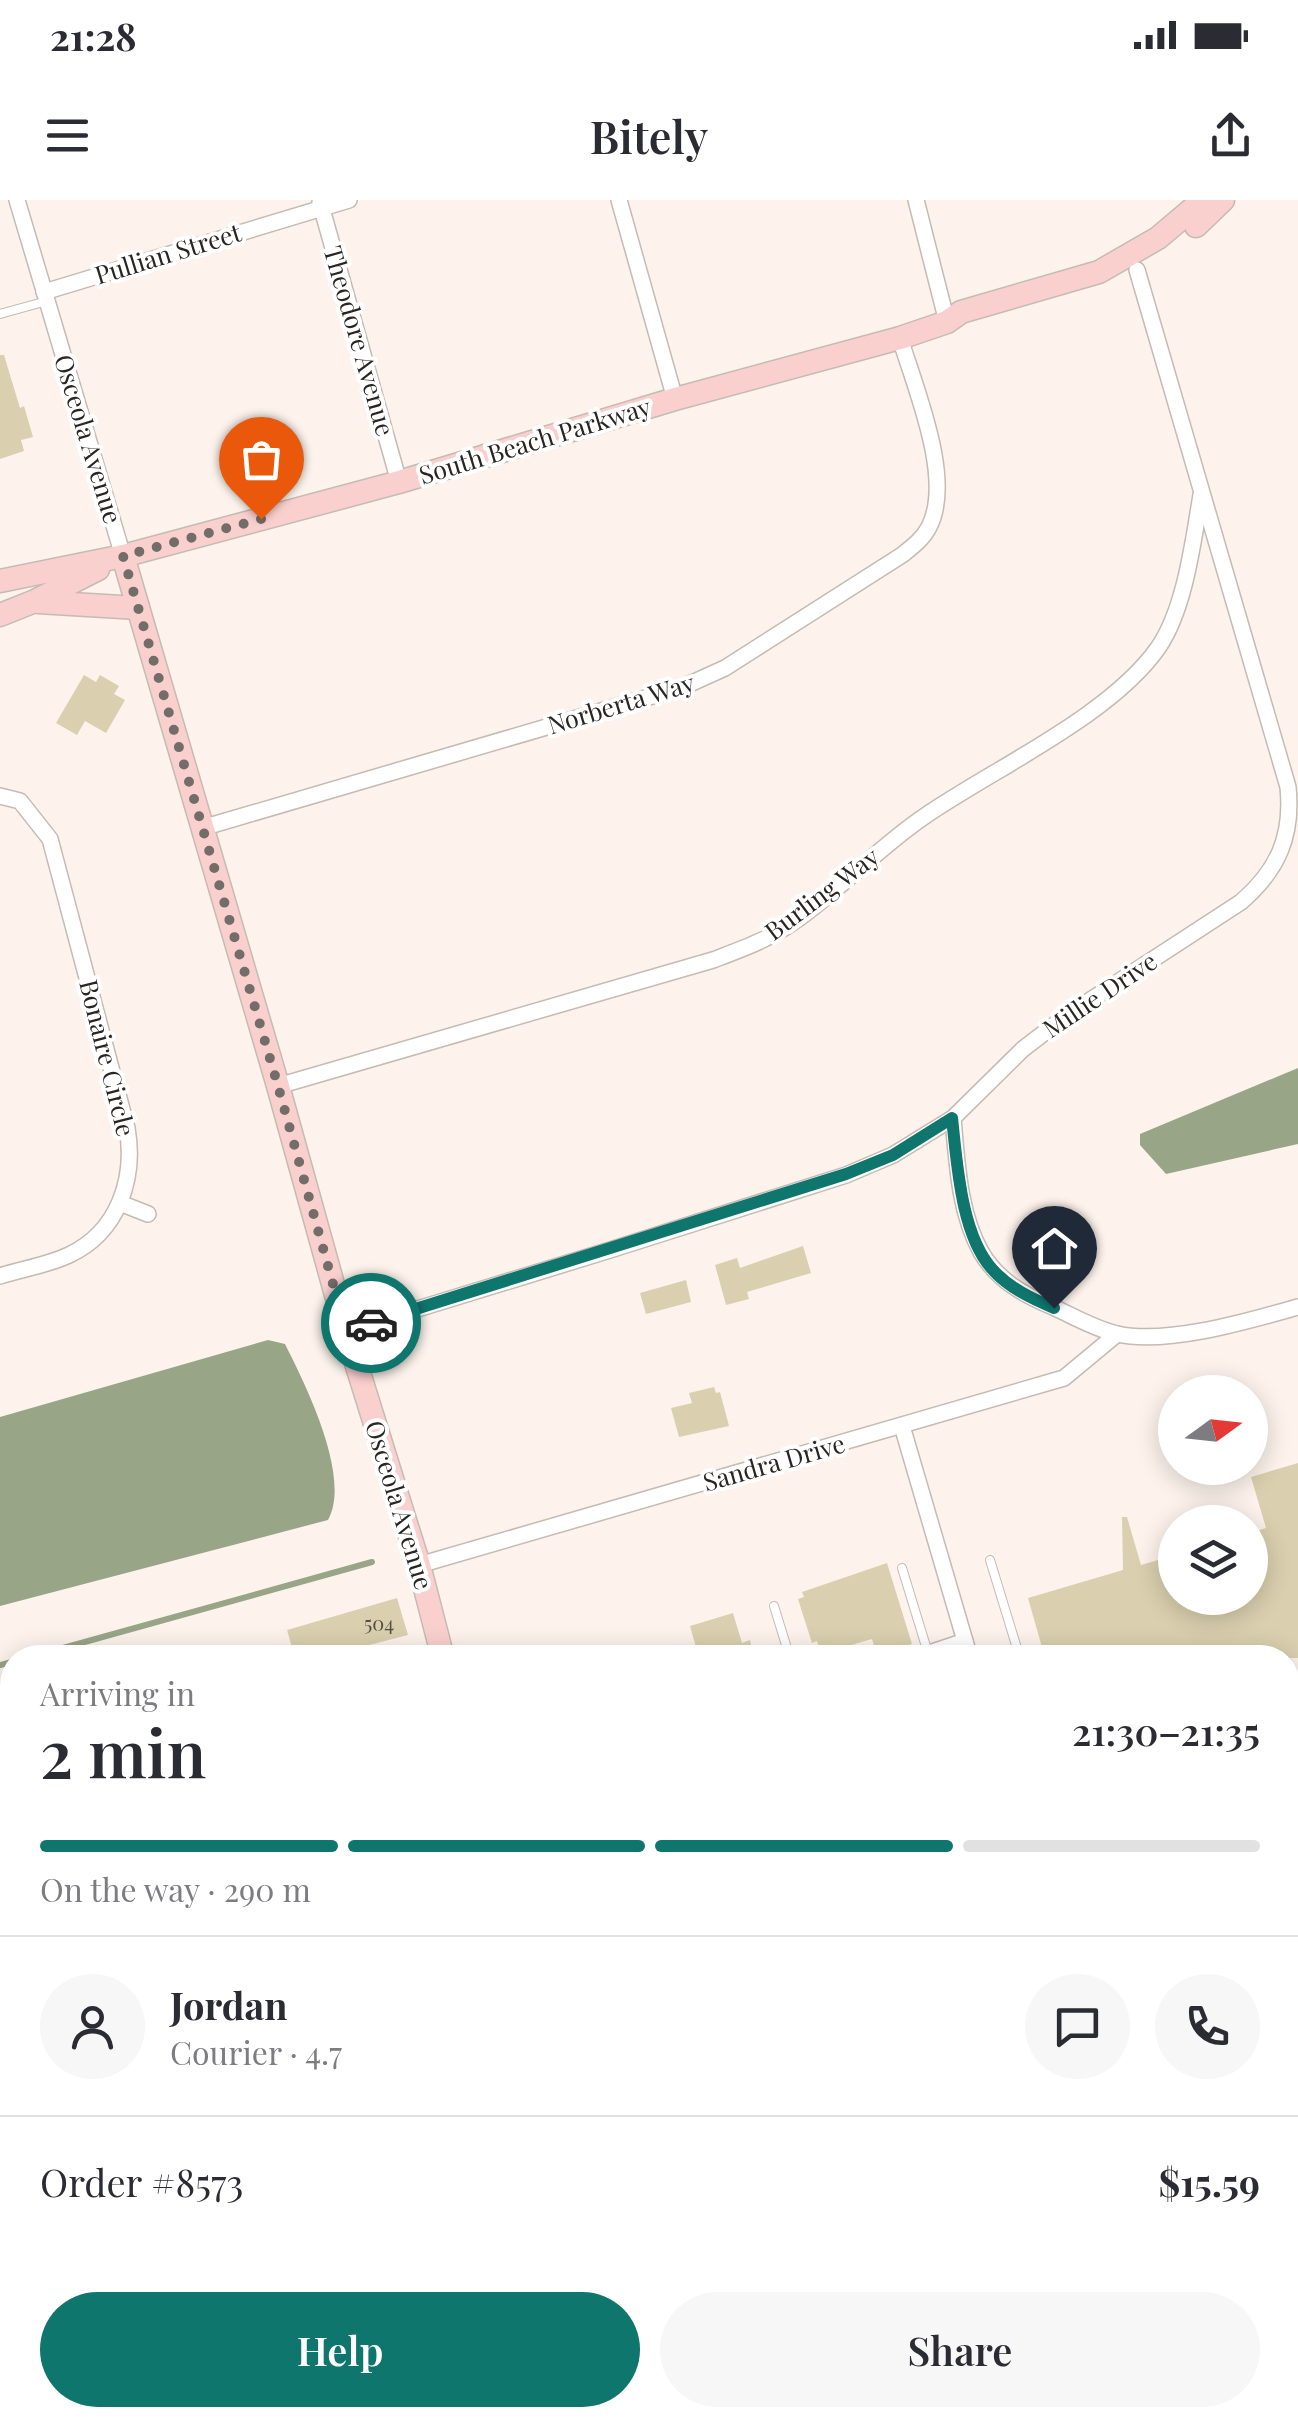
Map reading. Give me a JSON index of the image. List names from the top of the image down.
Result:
{
  "streets": {
    "street": [
      "Pullian Street",
      "Theodore Avenue",
      "Osceola Avenue",
      "South Beach Parkway",
      "Norberta Way",
      "Burling Way",
      "Millie Drive",
      "Bonaire Circle",
      "Sandra Drive"
    ]
  },
  "crossings": [
    ["Pullian Street", "Theodore Avenue"],
    ["Pullian Street", "Osceola Avenue"],
    ["Theodore Avenue", "South Beach Parkway"],
    ["Osceola Avenue", "South Beach Parkway"],
    ["Osceola Avenue", "Norberta Way"],
    ["Osceola Avenue", "Burling Way"],
    ["Osceola Avenue", "Millie Drive"],
    ["Osceola Avenue", "Sandra Drive"],
    ["South Beach Parkway", "Norberta Way"],
    ["South Beach Parkway", "Millie Drive"],
    ["Burling Way", "Millie Drive"]
  ],
  "house_numbers": ["504"],
  "north": "right",
  "page": {
    "status": "21:28",
    "header": "Bitely",
    "heading": ["2 min", "Arriving in", "21:30–21:35"],
    "panel": [
      "Jordan",
      "Courier · 4.7",
      "Order #8573",
      "$15.59"
    ],
    "bar": "On the way · 290 m",
    "buttons": ["Help", "Share"]
  }
}
